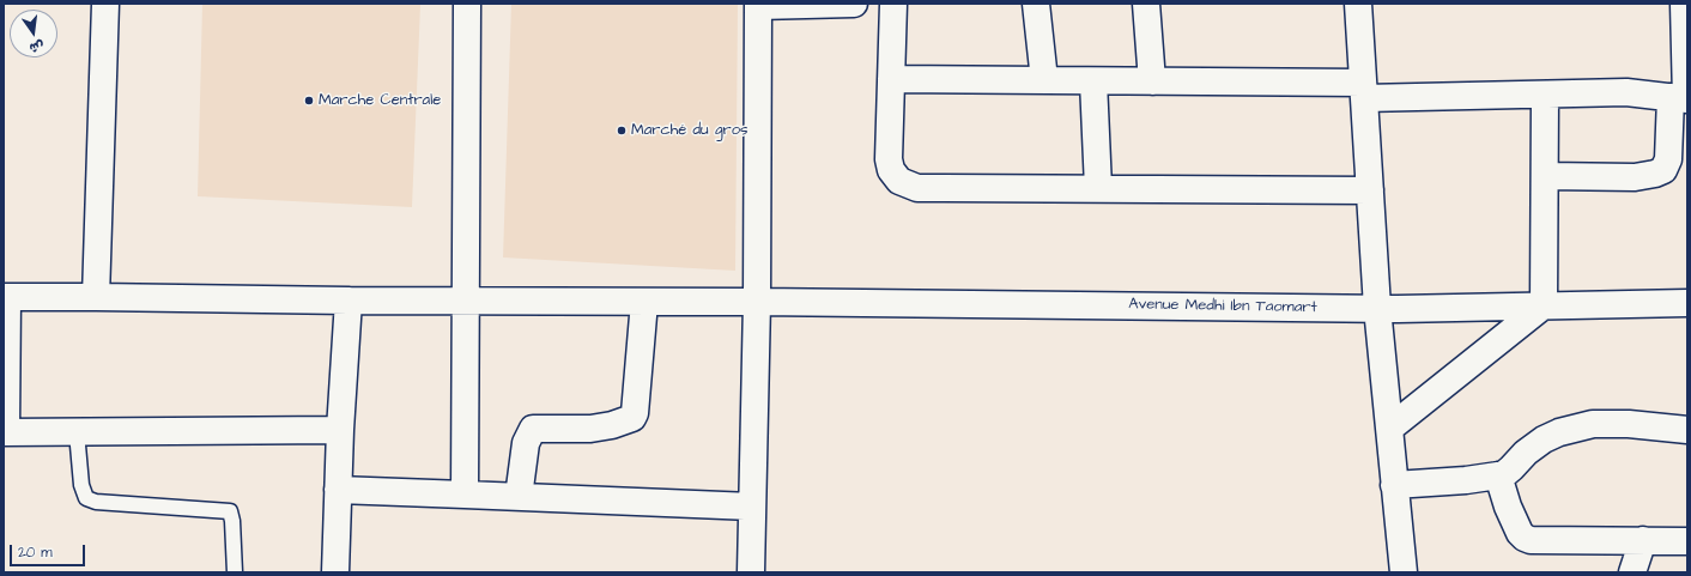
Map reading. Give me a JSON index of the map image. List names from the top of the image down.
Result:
{
  "streets": {
    "street": ["Avenue Medhi Ibn Taomart"]
  },
  "places": ["Marche Centrale", "Marché du gros"],
  "scale_bar": "20 m",
  "north": "bottom"
}
